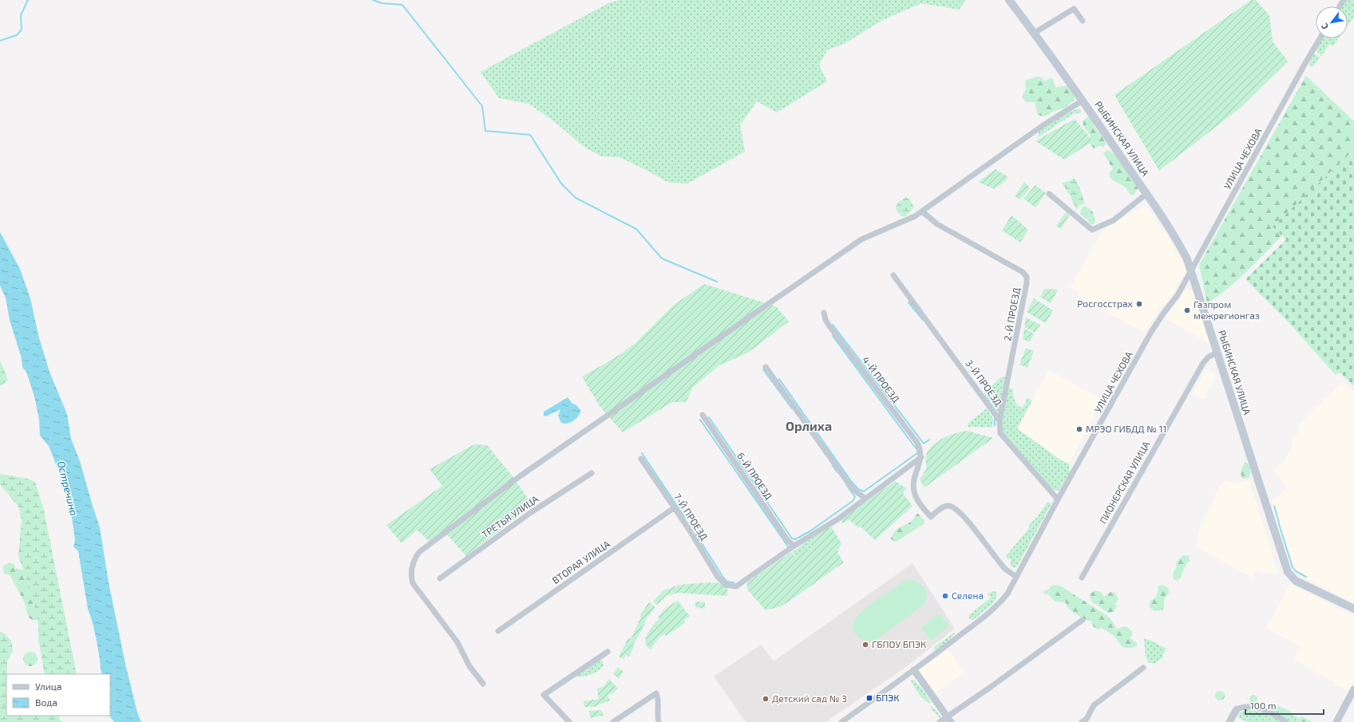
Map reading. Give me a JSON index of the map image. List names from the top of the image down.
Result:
{
  "streets": {
    "main road": ["РЫБИНСКАЯ УЛИЦА"],
    "street": [
      "УЛИЦА ЧЕХОВА",
      "2-Й ПРОЕЗД",
      "4-Й ПРОЕЗД",
      "3-Й ПРОЕЗД",
      "6-Й ПРОЕЗД",
      "ПИОНЕРСКАЯ УЛИЦА",
      "ТРЕТЬЯ УЛИЦА",
      "7-Й ПРОЕЗД",
      "ВТОРАЯ УЛИЦА"
    ]
  },
  "crossings": [
    ["РЫБИНСКАЯ УЛИЦА", "УЛИЦА ЧЕХОВА"],
    ["РЫБИНСКАЯ УЛИЦА", "ПИОНЕРСКАЯ УЛИЦА"],
    ["УЛИЦА ЧЕХОВА", "3-Й ПРОЕЗД"],
    ["2-Й ПРОЕЗД", "3-Й ПРОЕЗД"],
    ["6-Й ПРОЕЗД", "7-Й ПРОЕЗД"],
    ["7-Й ПРОЕЗД", "ВТОРАЯ УЛИЦА"]
  ],
  "districts": ["Орлиха"],
  "water": ["Остречина"],
  "places": {
    "other": [
      "Росгосстрах",
      "Газпром межрегионгаз",
      "МРЭО ГИБДД № 11",
      "Селена",
      "ГБПОУ БПЭК",
      "Детский сад № 3"
    ],
    "transit": ["БПЭК"]
  },
  "legend": ["Улица", "Вода"],
  "scale_bar": "100 m",
  "north": "bottom left"
}
